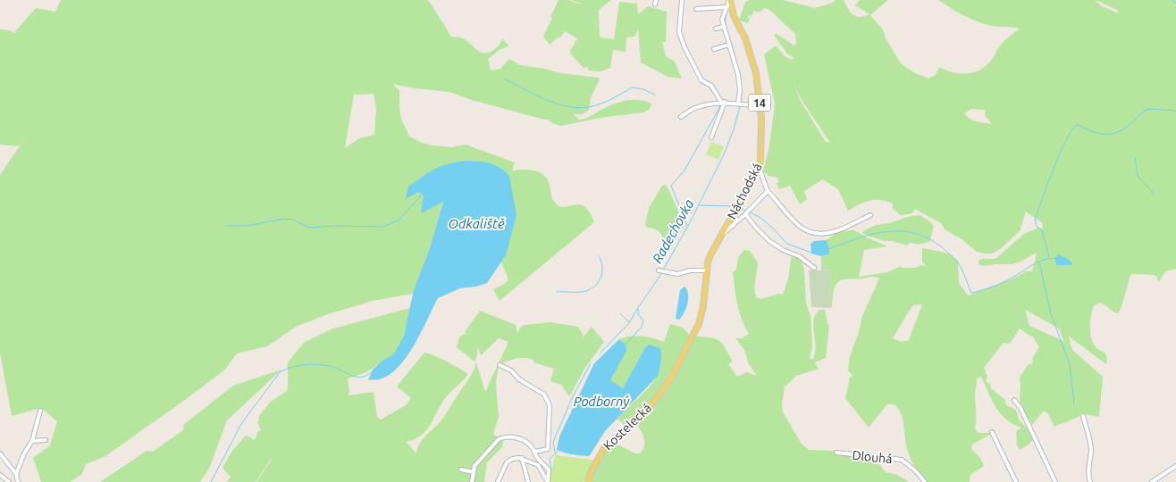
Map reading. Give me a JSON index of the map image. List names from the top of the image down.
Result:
{
  "streets": {
    "main road": ["14", "Náchodská", "Kostelecká"],
    "street": ["Dlouhá"]
  },
  "crossings": [
    ["Náchodská", "Kostelecká"]
  ],
  "water": ["Odkaliště", "Radechovka", "Podborný"]
}
